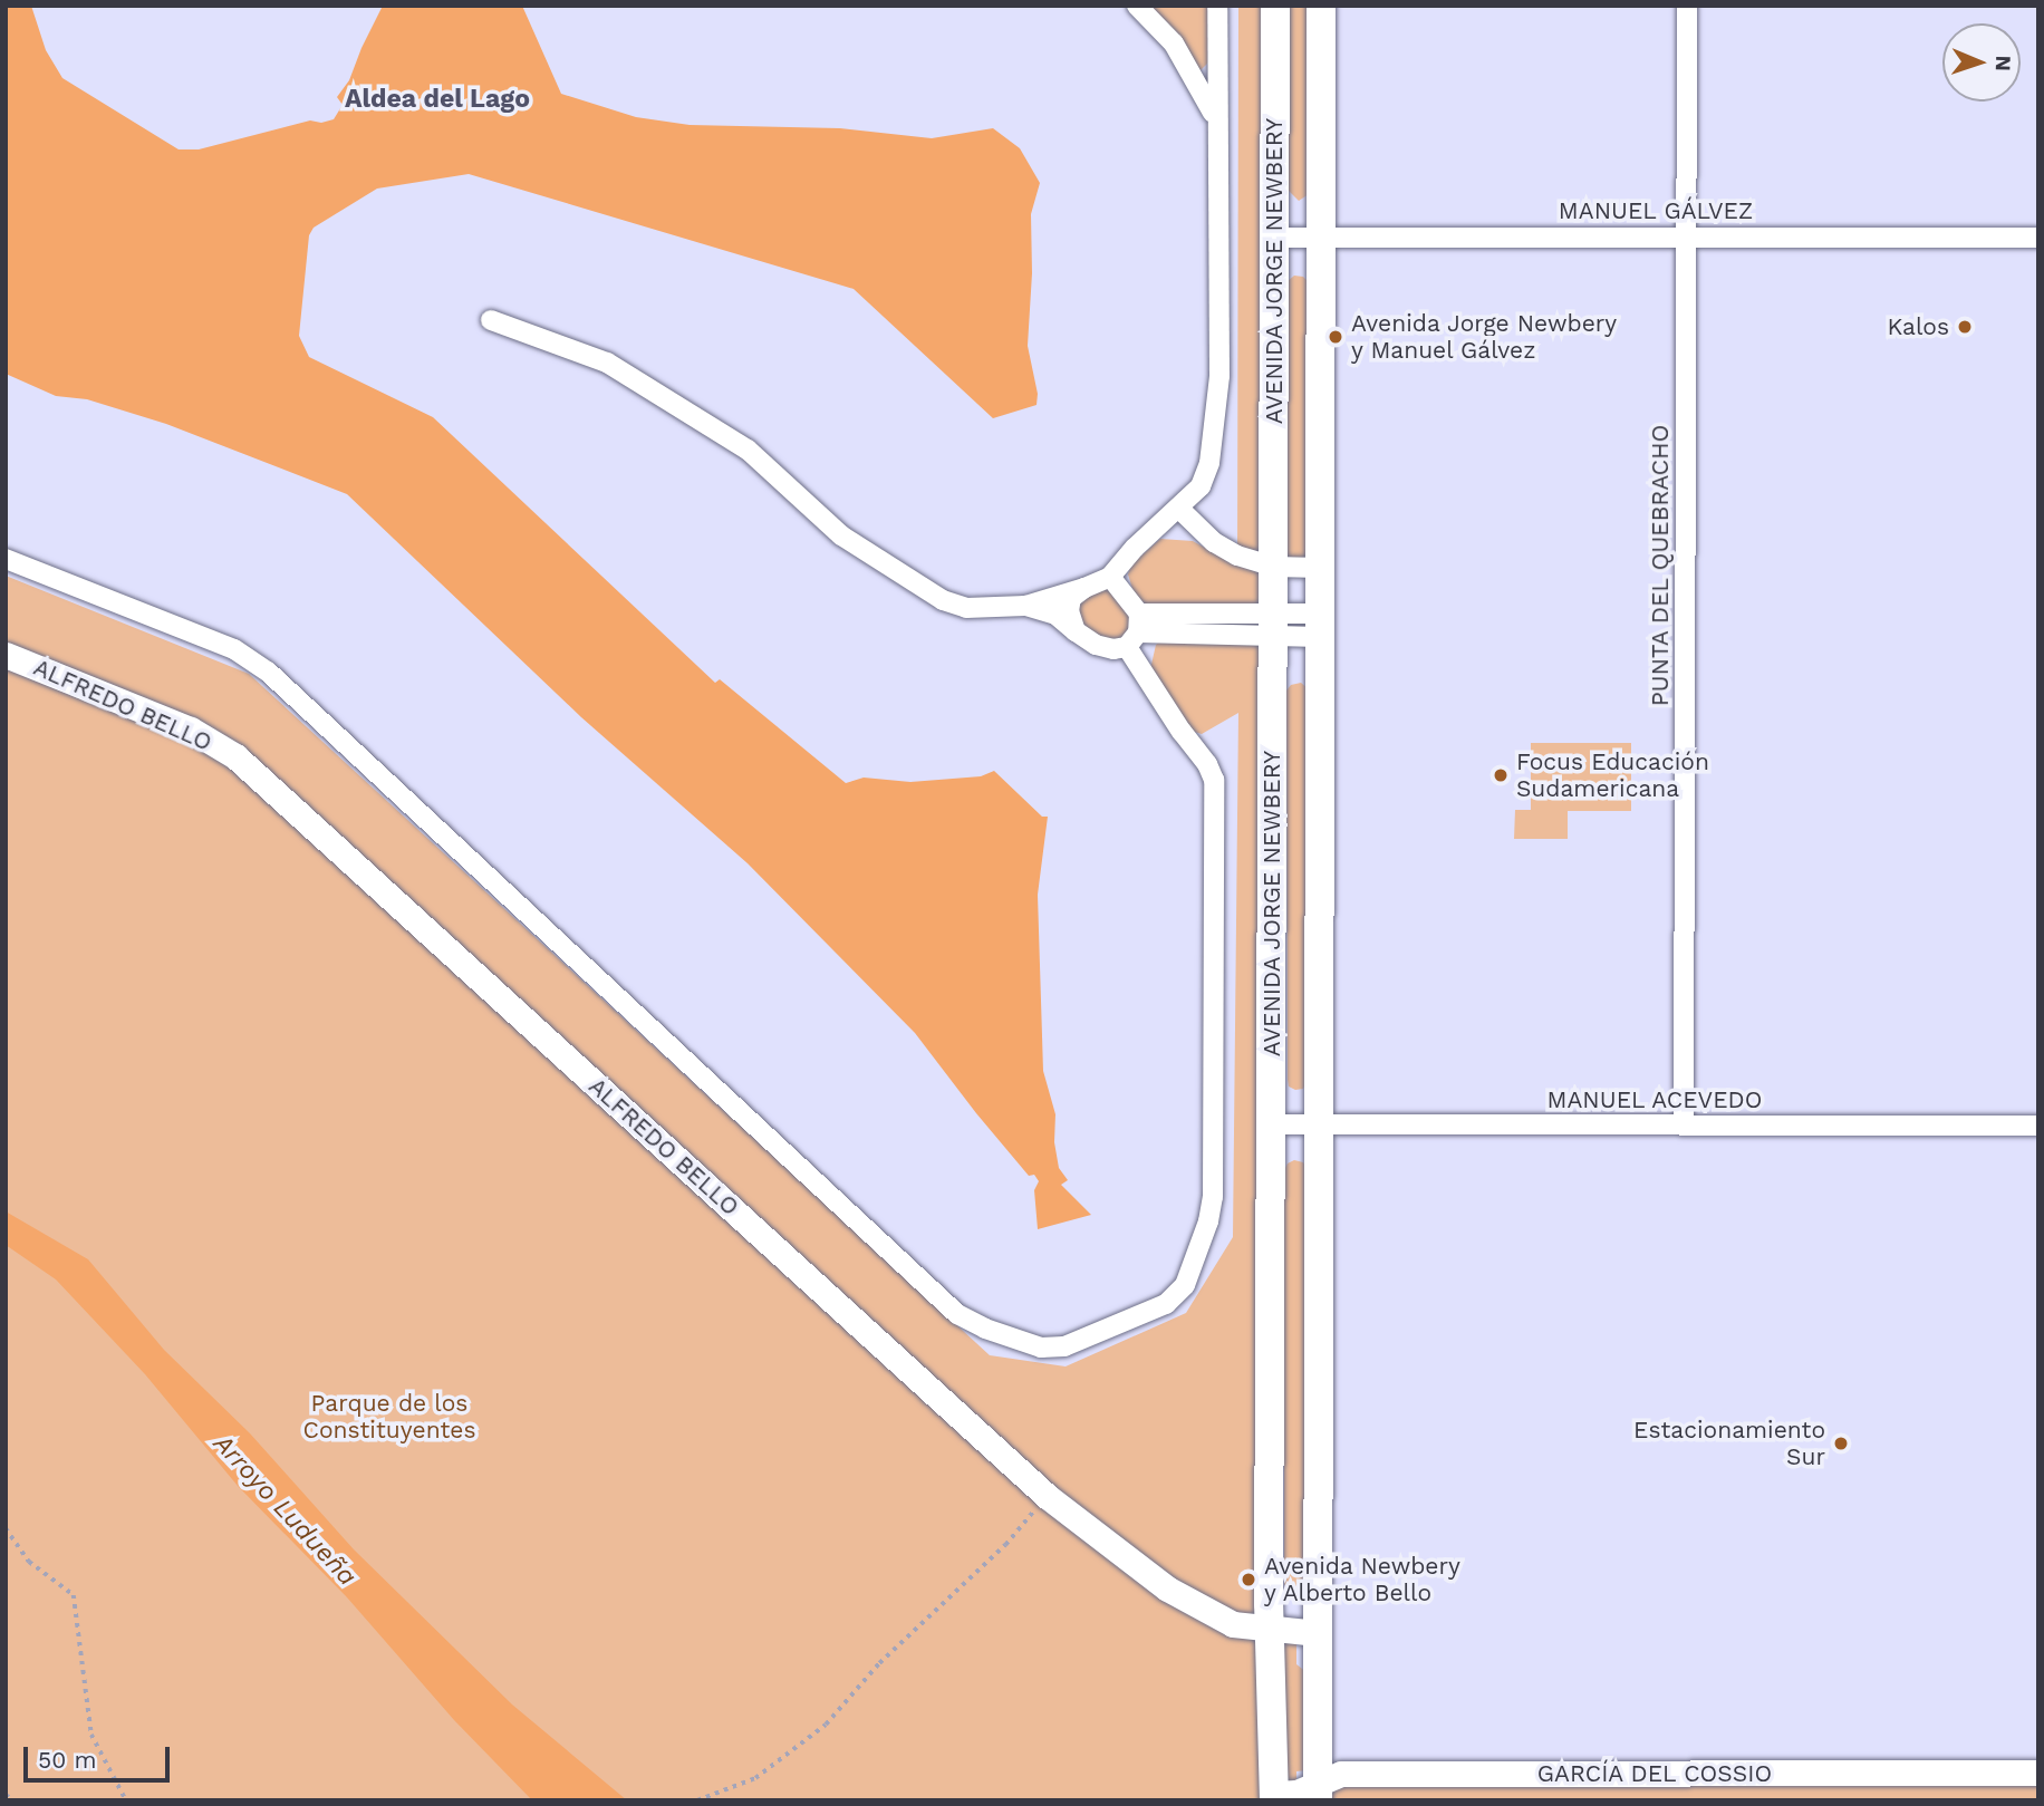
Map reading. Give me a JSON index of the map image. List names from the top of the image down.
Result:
{
  "streets": {
    "main road": ["AVENIDA JORGE NEWBERY"],
    "street": [
      "MANUEL GÁLVEZ",
      "PUNTA DEL QUEBRACHO",
      "ALFREDO BELLO",
      "MANUEL ACEVEDO",
      "GARCÍA DEL COSSIO"
    ]
  },
  "crossings": [
    ["MANUEL GÁLVEZ", "AVENIDA JORGE NEWBERY"],
    ["MANUEL GÁLVEZ", "PUNTA DEL QUEBRACHO"],
    ["AVENIDA JORGE NEWBERY", "ALFREDO BELLO"],
    ["AVENIDA JORGE NEWBERY", "MANUEL ACEVEDO"],
    ["AVENIDA JORGE NEWBERY", "GARCÍA DEL COSSIO"],
    ["PUNTA DEL QUEBRACHO", "MANUEL ACEVEDO"]
  ],
  "districts": ["Aldea del Lago"],
  "water": ["Arroyo Ludueña"],
  "parks": ["Parque de los Constituyentes"],
  "places": [
    "Kalos",
    "Avenida Jorge Newbery y Manuel Gálvez",
    "Focus Educación Sudamericana",
    "Estacionamiento Sur",
    "Avenida Newbery y Alberto Bello"
  ],
  "scale_bar": "50 m",
  "north": "right"
}
